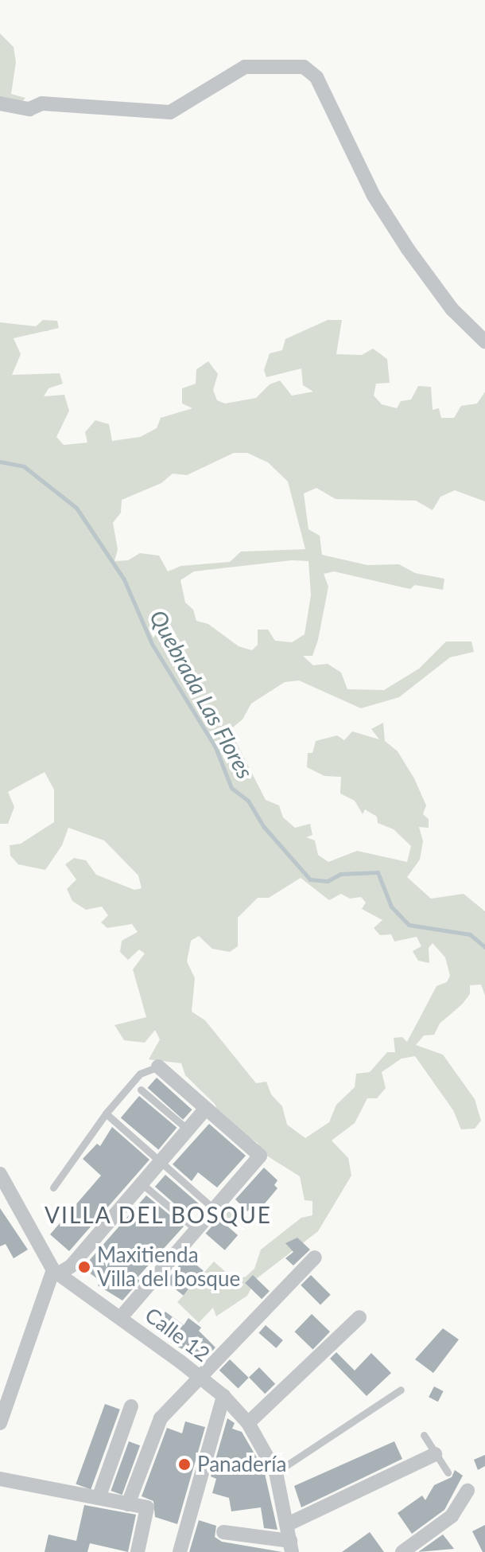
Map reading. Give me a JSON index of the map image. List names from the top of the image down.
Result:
{
  "streets": {
    "street": ["Calle 12"]
  },
  "districts": ["VILLA DEL BOSQUE"],
  "water": ["Quebrada Las Flores"],
  "places": ["Maxitienda Villa del bosque", "Panadería"]
}
